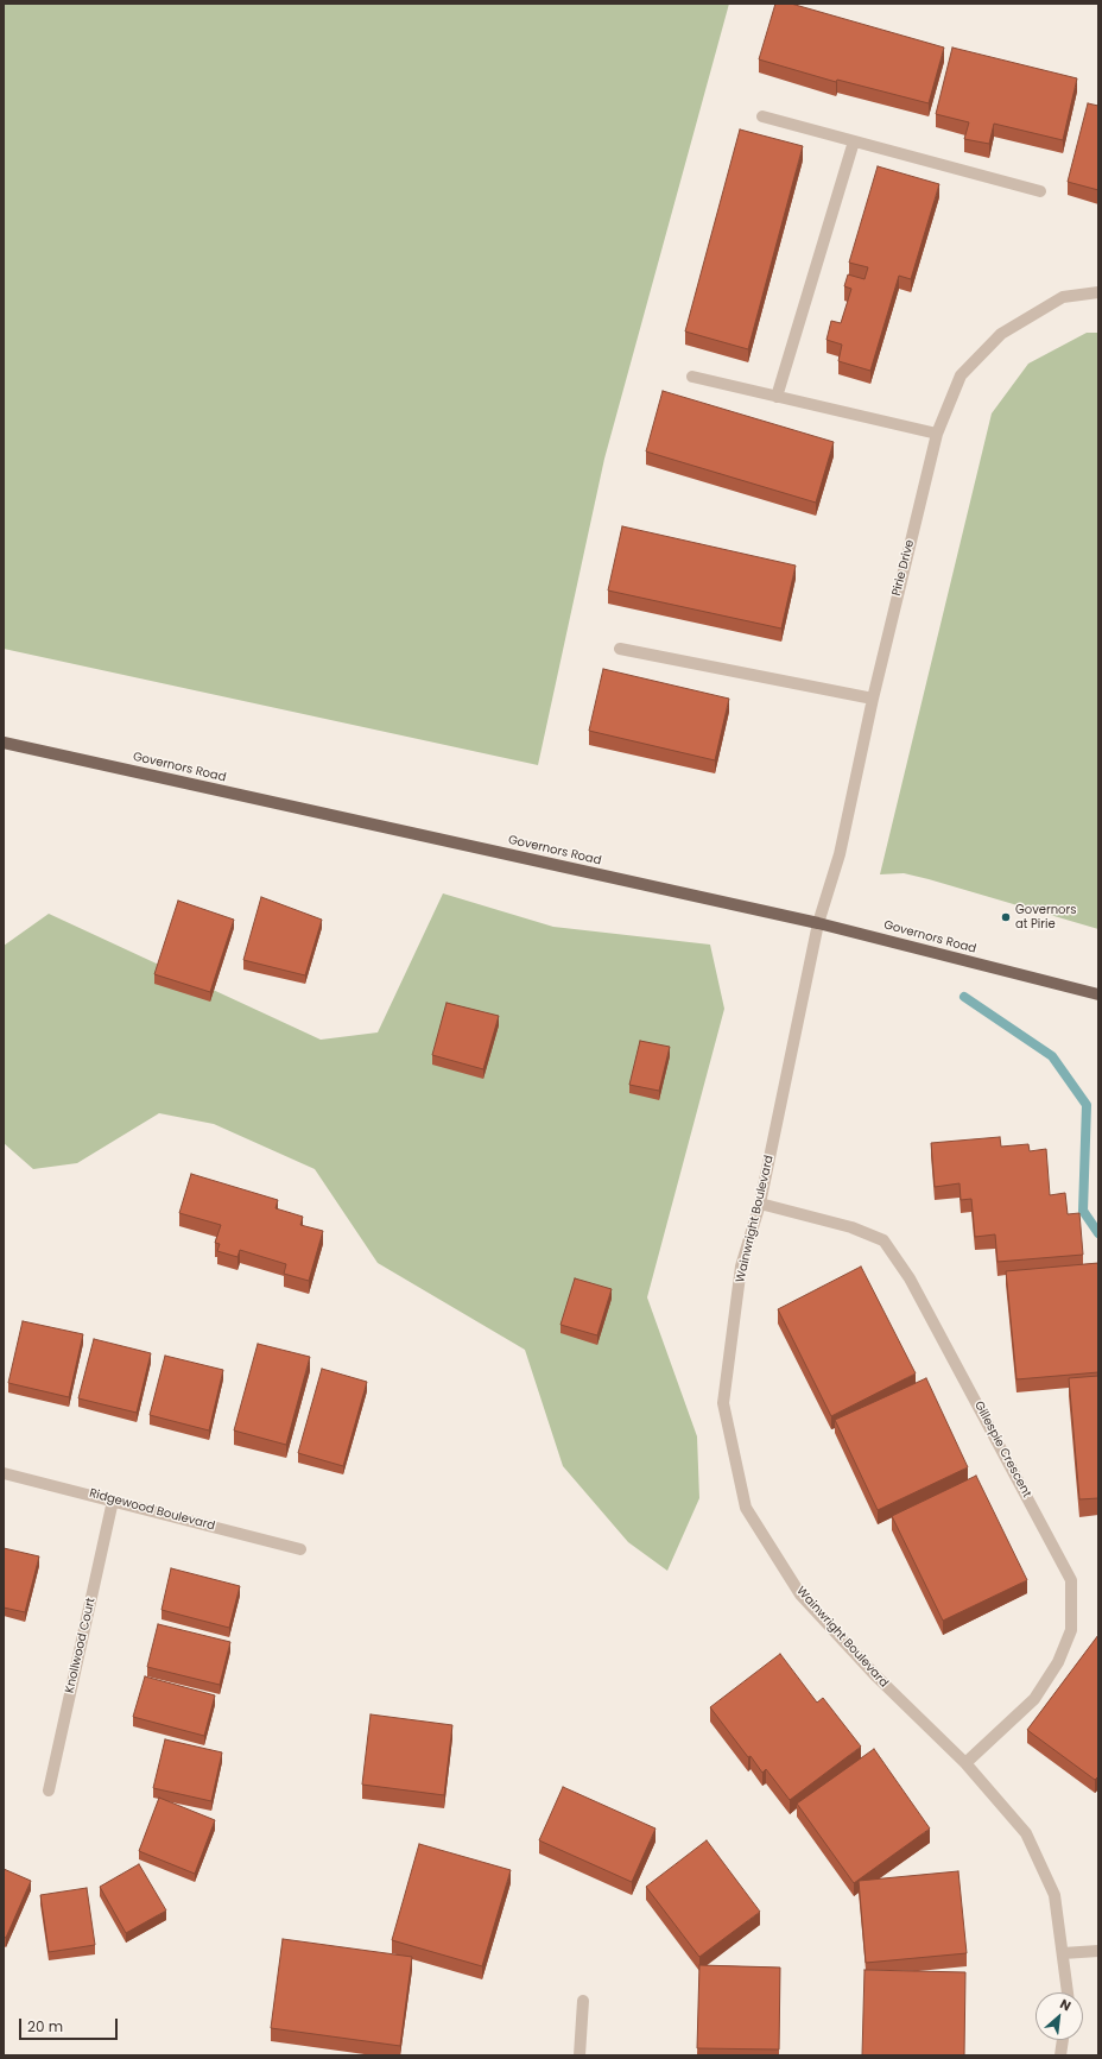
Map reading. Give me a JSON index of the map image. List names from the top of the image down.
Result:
{
  "streets": {
    "main road": ["Governors Road"],
    "street": [
      "Pirie Drive",
      "Wainwright Boulevard",
      "Gillespie Crescent",
      "Ridgewood Boulevard",
      "Knollwood Court"
    ]
  },
  "crossings": [
    ["Pirie Drive", "Governors Road"],
    ["Pirie Drive", "Wainwright Boulevard"],
    ["Governors Road", "Wainwright Boulevard"],
    ["Wainwright Boulevard", "Gillespie Crescent"],
    ["Ridgewood Boulevard", "Knollwood Court"]
  ],
  "places": ["Governors at Pirie"],
  "scale_bar": "20 m",
  "north": "top right"
}
